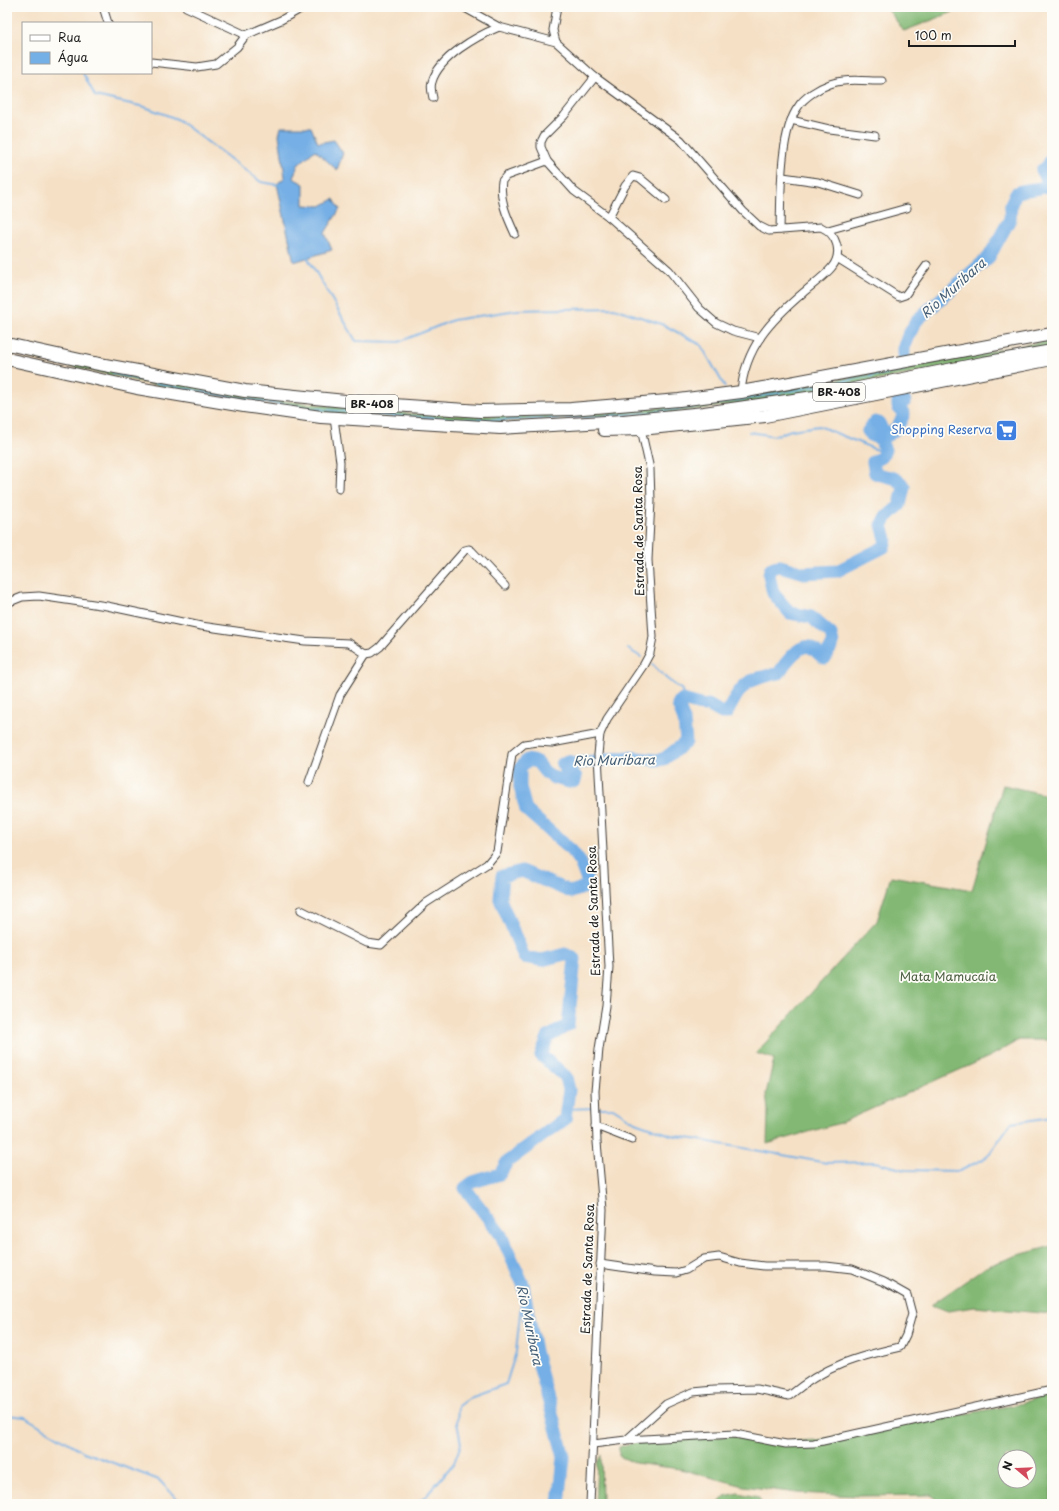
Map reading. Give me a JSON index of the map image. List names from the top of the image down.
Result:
{
  "streets": {
    "highway": ["BR-408"],
    "street": ["Estrada de Santa Rosa"]
  },
  "water": ["Rio Muribara"],
  "parks": ["Mata Mamucaia"],
  "places": {
    "supermarket": ["Shopping Reserva"]
  },
  "legend": ["Rua", "Água"],
  "scale_bar": "100 m",
  "north": "left"
}
